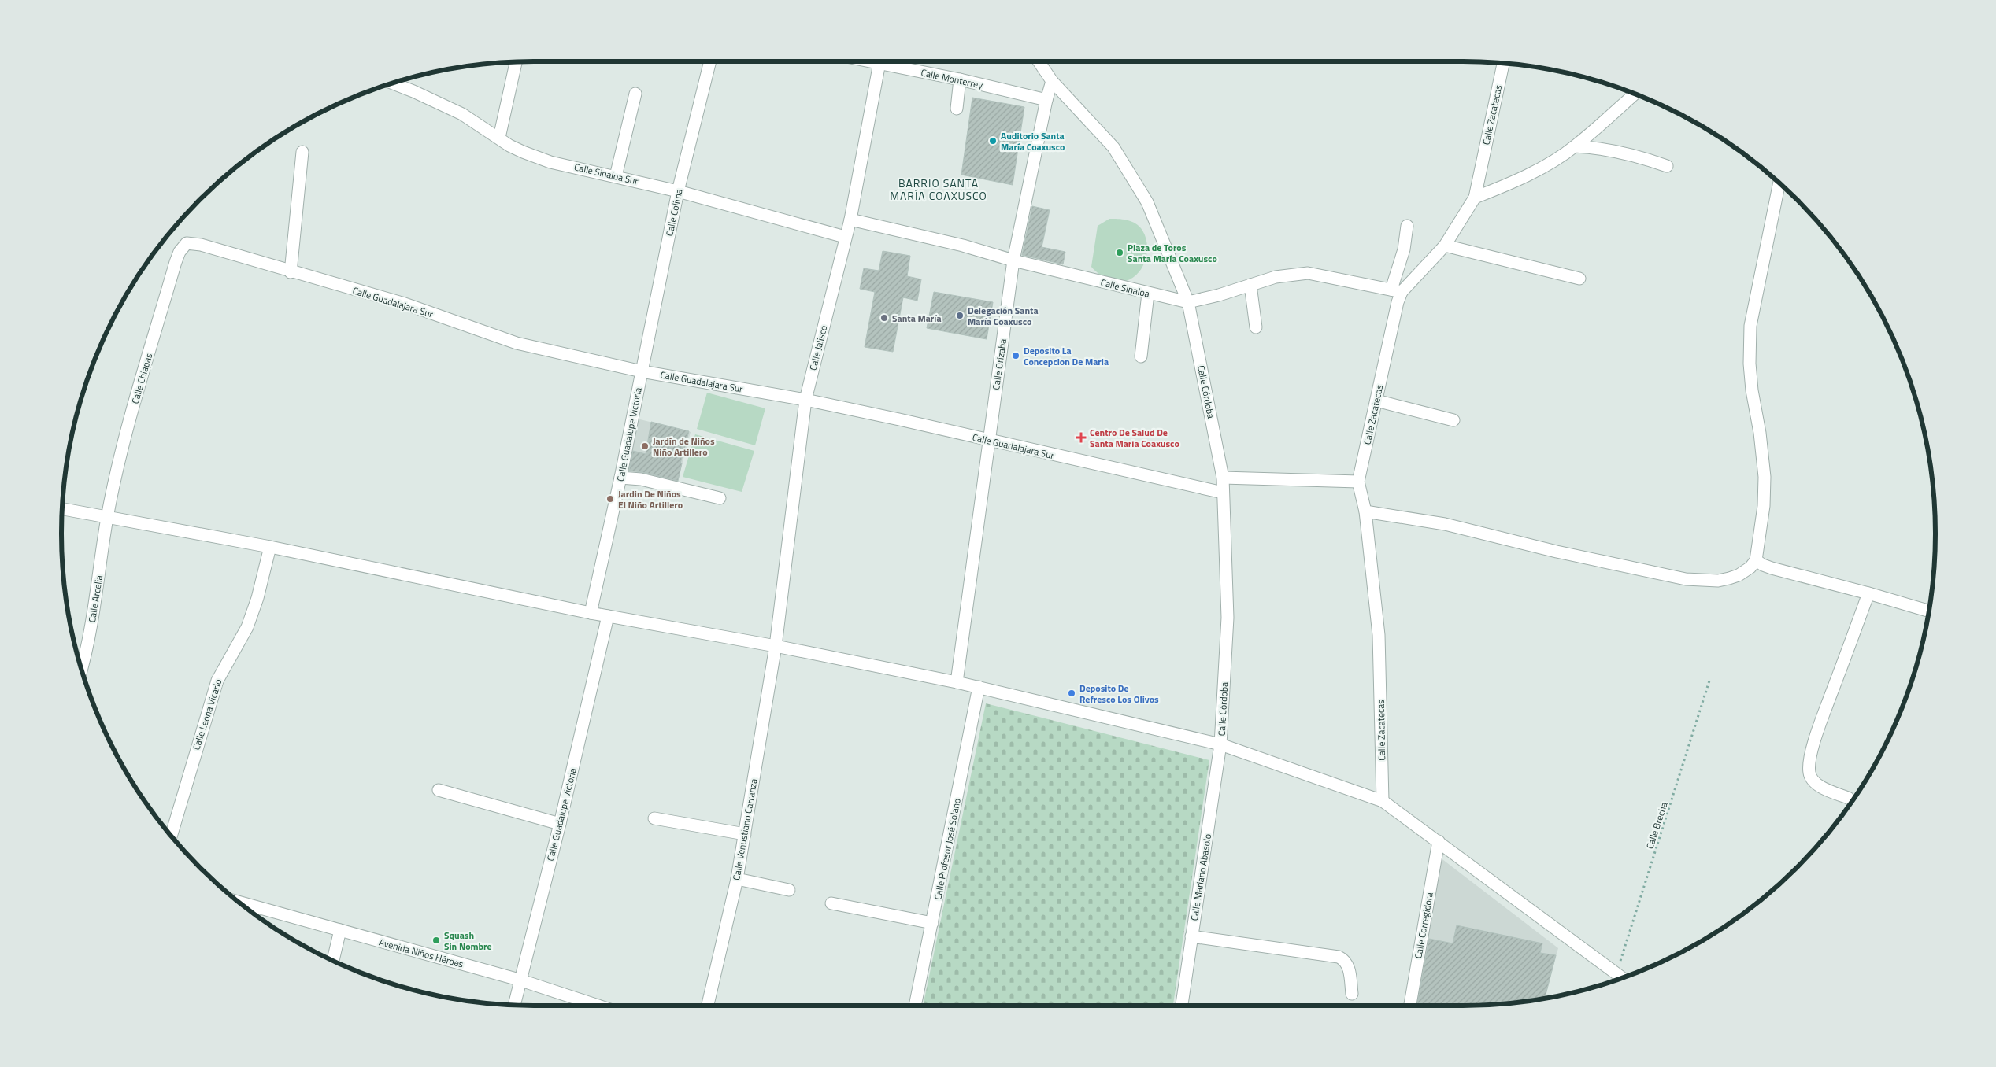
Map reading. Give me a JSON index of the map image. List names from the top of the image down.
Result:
{
  "streets": {
    "street": [
      "Calle Monterrey",
      "Calle Zacatecas",
      "Calle Sinaloa Sur",
      "Calle Colima",
      "Calle Sinaloa",
      "Calle Guadalajara Sur",
      "Calle Jalisco",
      "Calle Orizaba",
      "Calle Chiapas",
      "Calle Córdoba",
      "Calle Guadalupe Victoria",
      "Calle Arcelia",
      "Calle Leona Vicario",
      "Calle Venustiano Carranza",
      "Calle Profesor José Solano",
      "Calle Mariano Abasolo",
      "Calle Corregidora",
      "Avenida Niños Héroes"
    ],
    "path": ["Calle Brecha"]
  },
  "crossings": [
    ["Calle Monterrey", "Calle Orizaba"],
    ["Calle Zacatecas", "Calle Sinaloa"],
    ["Calle Sinaloa Sur", "Calle Colima"],
    ["Calle Sinaloa Sur", "Calle Jalisco"],
    ["Calle Colima", "Calle Guadalajara Sur"],
    ["Calle Colima", "Calle Guadalupe Victoria"],
    ["Calle Sinaloa", "Calle Jalisco"],
    ["Calle Sinaloa", "Calle Orizaba"],
    ["Calle Sinaloa", "Calle Córdoba"],
    ["Calle Guadalajara Sur", "Calle Jalisco"],
    ["Calle Guadalajara Sur", "Calle Orizaba"],
    ["Calle Guadalajara Sur", "Calle Chiapas"],
    ["Calle Guadalajara Sur", "Calle Córdoba"],
    ["Calle Guadalajara Sur", "Calle Guadalupe Victoria"],
    ["Calle Jalisco", "Calle Venustiano Carranza"],
    ["Calle Orizaba", "Calle Córdoba"],
    ["Calle Chiapas", "Calle Arcelia"],
    ["Calle Córdoba", "Calle Mariano Abasolo"],
    ["Calle Guadalupe Victoria", "Avenida Niños Héroes"]
  ],
  "districts": ["BARRIO SANTA MARÍA COAXUSCO"],
  "places": {
    "other": [
      "Auditorio Santa María Coaxusco",
      "Plaza de Toros Santa María Coaxusco",
      "Delegación Santa María Coaxusco",
      "Santa María",
      "Deposito La Concepcion De Maria",
      "Jardín de Niños Niño Artillero",
      "Jardin De Niños El Niño Artillero",
      "Deposito De Refresco Los Olivos",
      "Squash Sin Nombre"
    ],
    "health": ["Centro De Salud De Santa Maria Coaxusco"]
  }
}
